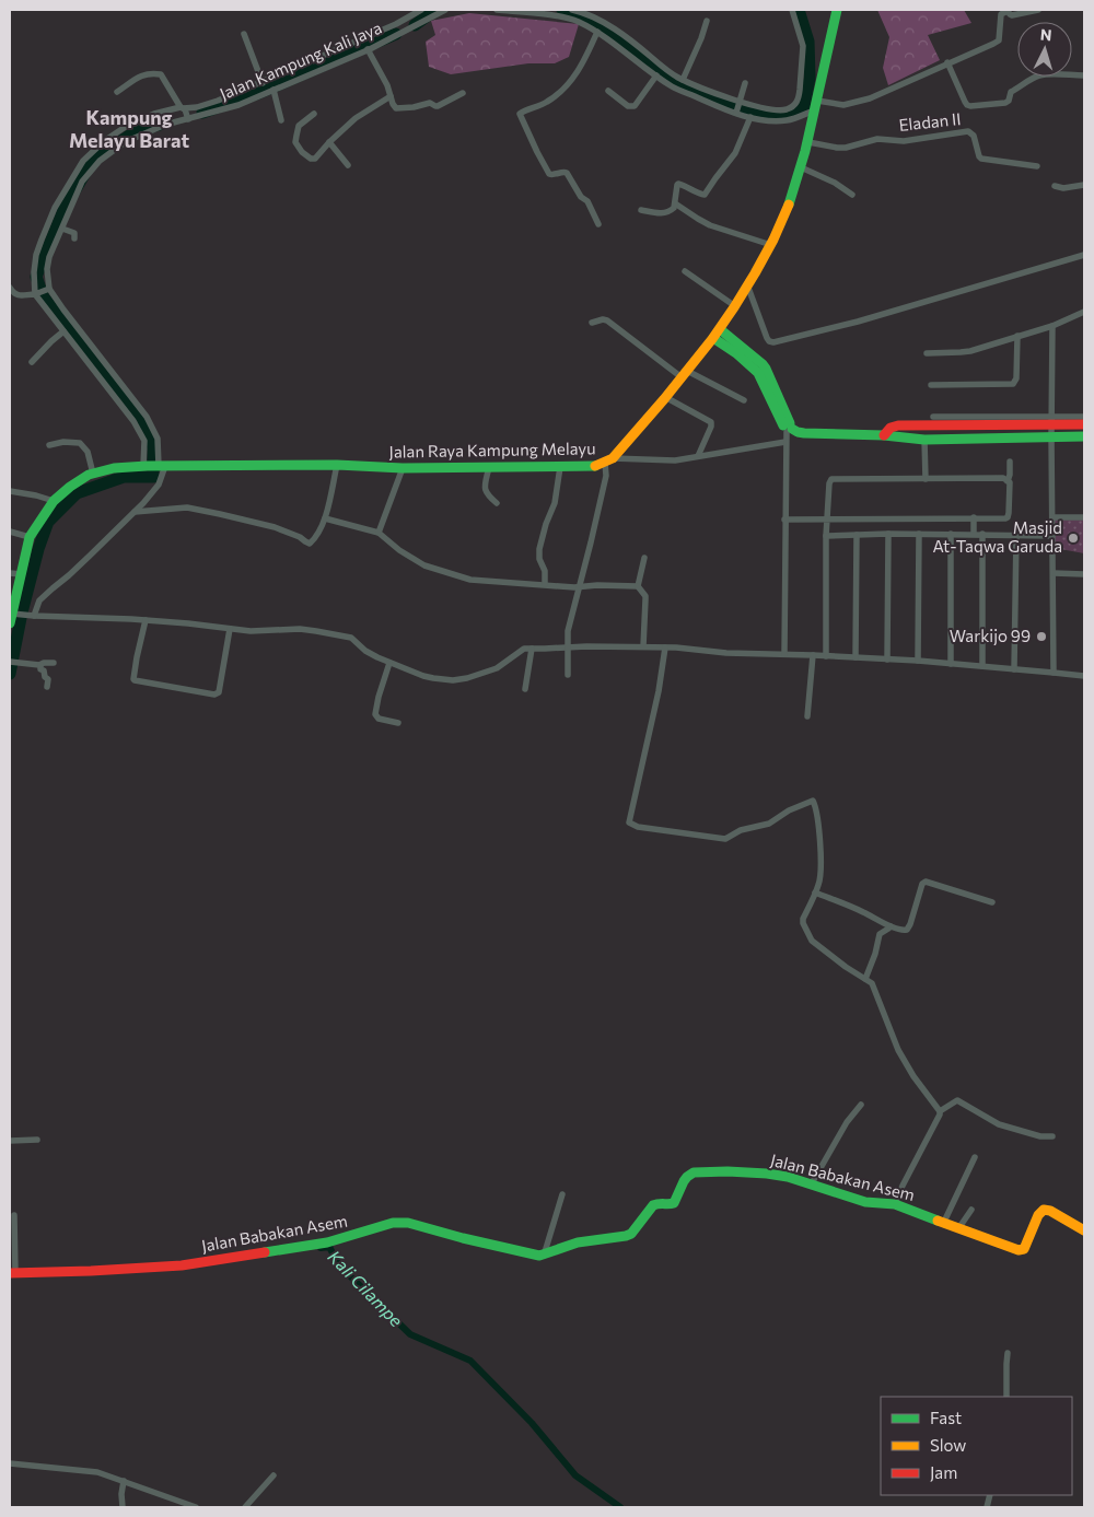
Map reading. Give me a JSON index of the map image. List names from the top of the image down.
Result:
{
  "streets": {
    "street": [
      "Jalan Kampung Kali Jaya",
      "Eladan II",
      "Jalan Raya Kampung Melayu",
      "Jalan Babakan Asem"
    ]
  },
  "crossings": [
    ["Eladan II", "Jalan Raya Kampung Melayu"]
  ],
  "districts": ["Kampung Melayu Barat"],
  "water": ["Kali Cilampe"],
  "places": ["Masjid At-Taqwa Garuda", "Warkijo 99"],
  "legend": ["Fast", "Slow", "Jam"],
  "north": "top"
}
